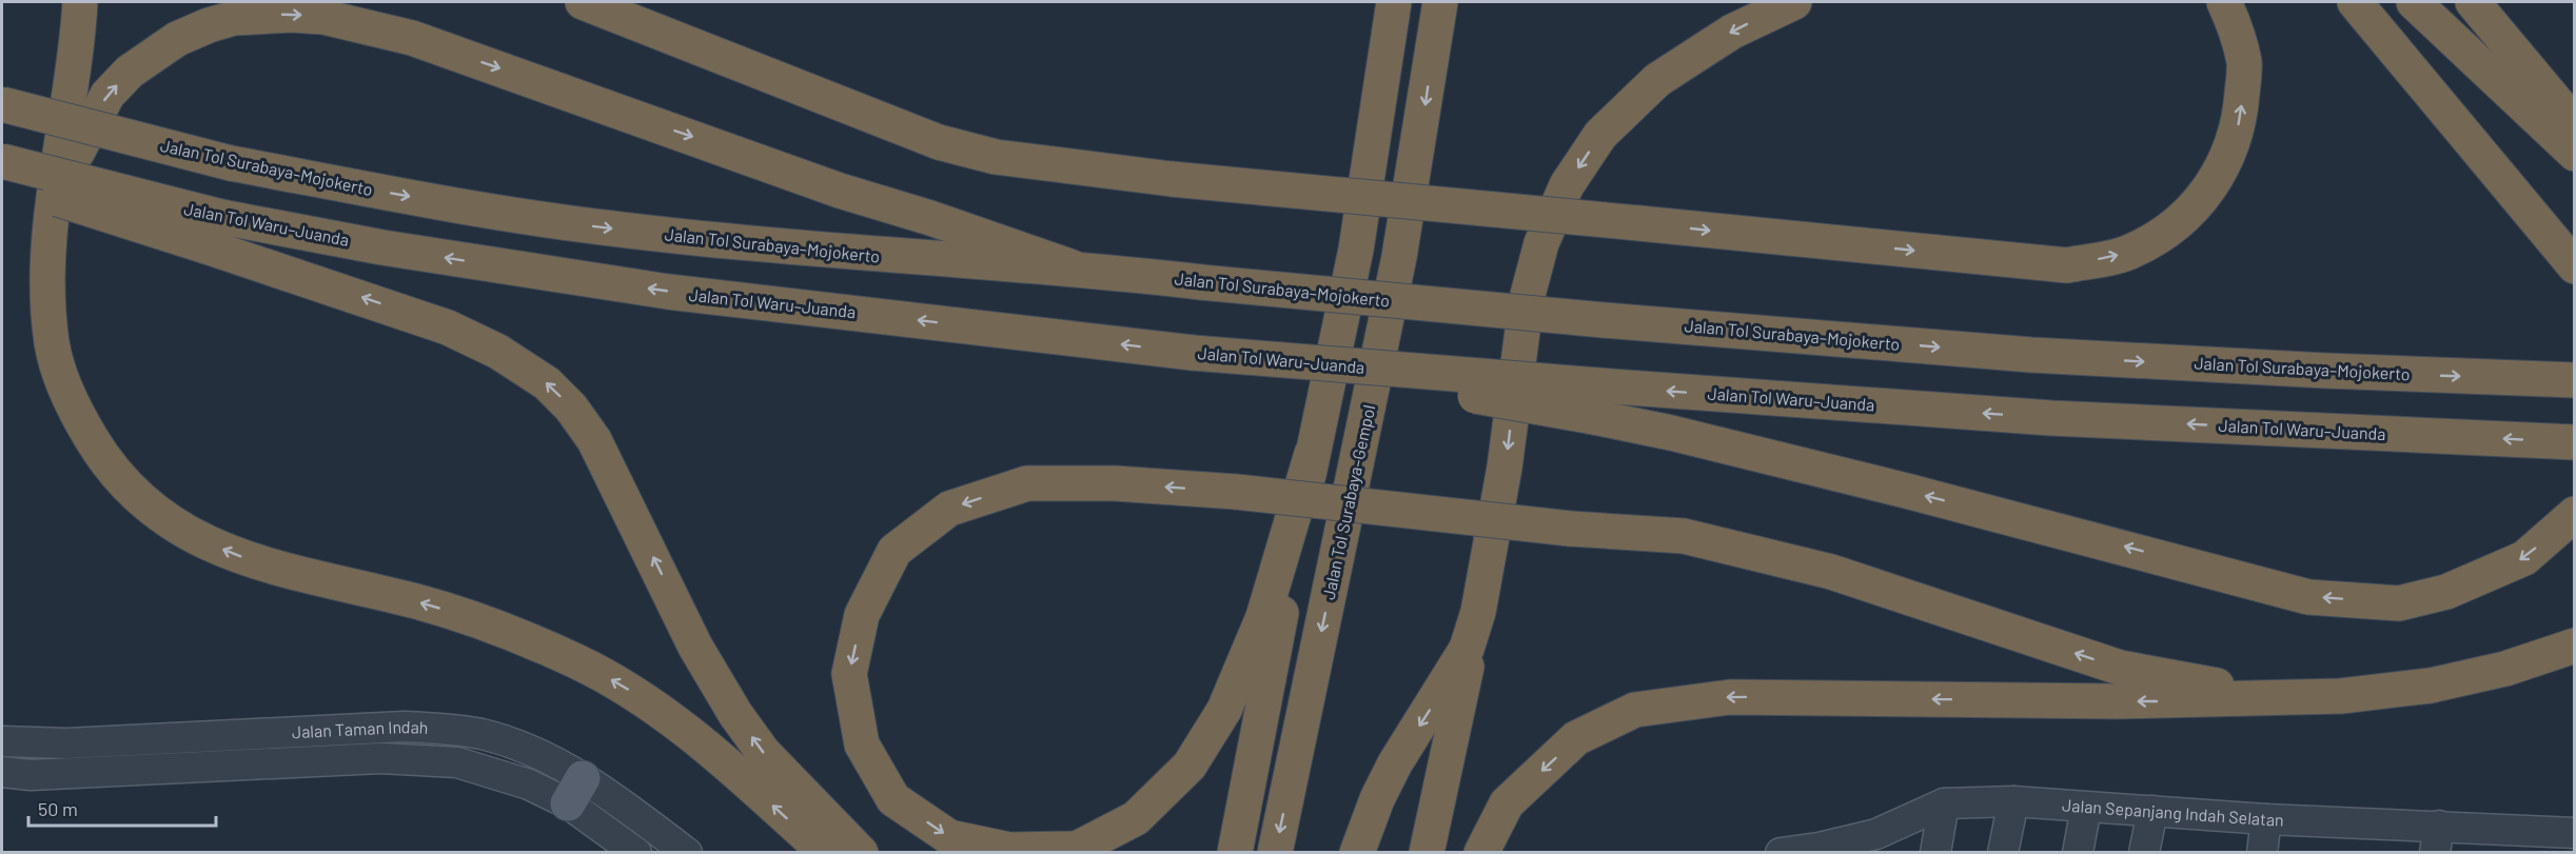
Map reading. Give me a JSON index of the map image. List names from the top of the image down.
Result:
{
  "streets": {
    "highway": ["Jalan Tol Surabaya–Mojokerto", "Jalan Tol Waru–Juanda", "Jalan Tol Surabaya–Gempol"],
    "street": ["Jalan Taman Indah", "Jalan Sepanjang Indah Selatan"]
  },
  "scale_bar": "50 m"
}
